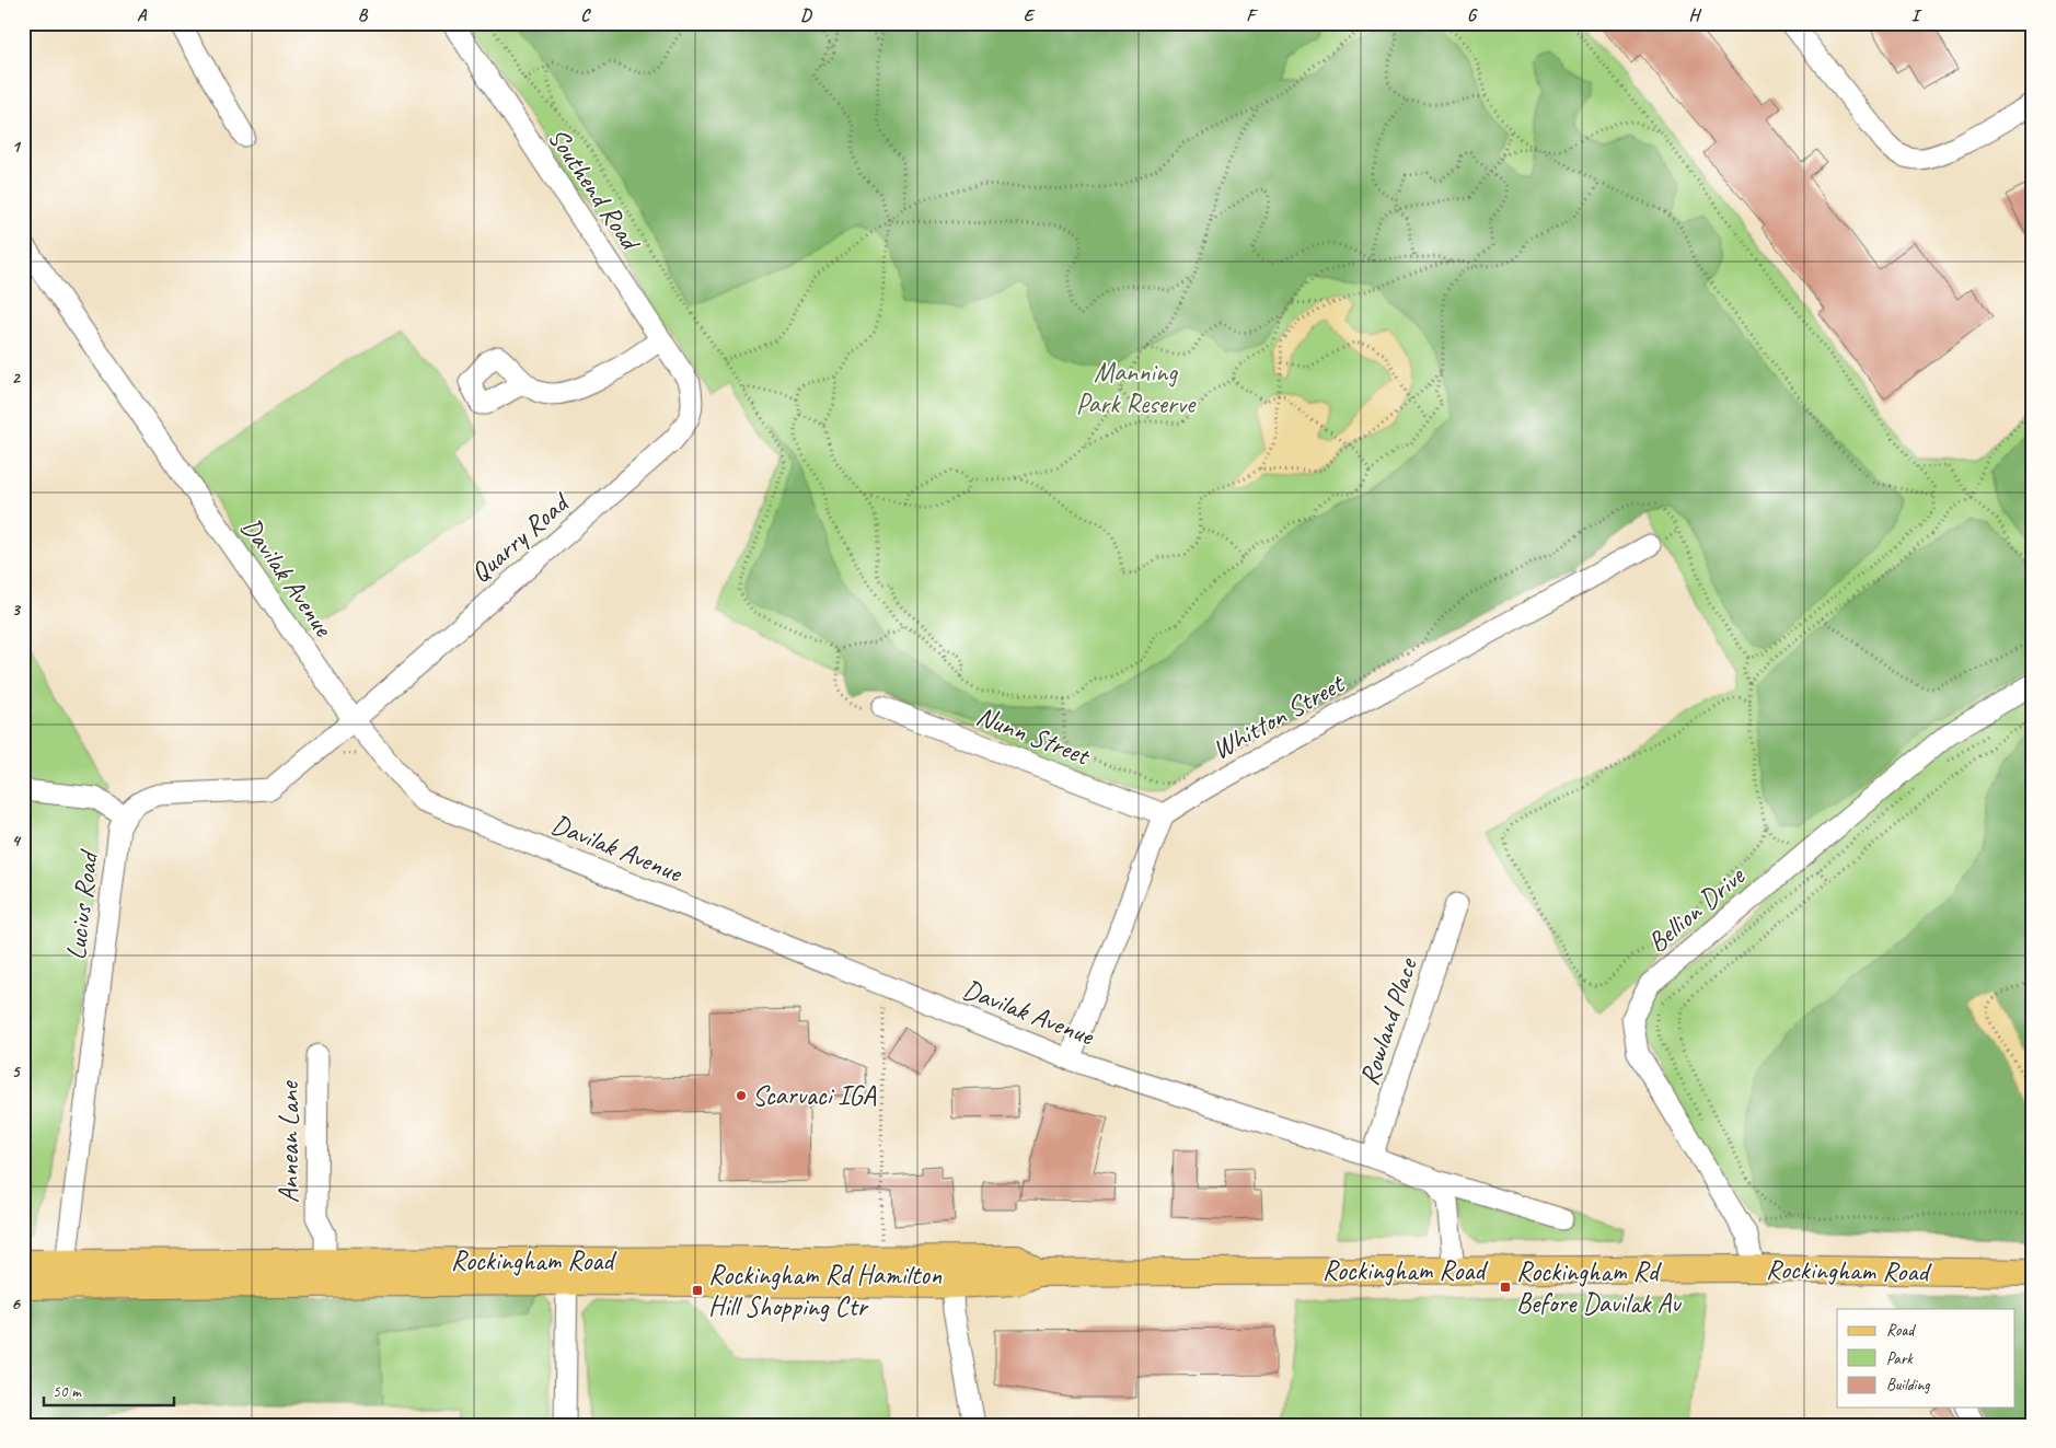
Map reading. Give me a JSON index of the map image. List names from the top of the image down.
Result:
{
  "streets": {
    "main road": ["Rockingham Road"],
    "street": [
      "Southend Road",
      "Quarry Road",
      "Davilak Avenue",
      "Whitton Street",
      "Nunn Street",
      "Lucius Road",
      "Bellion Drive",
      "Rowland Place",
      "Annean Lane"
    ]
  },
  "crossings": [
    ["Southend Road", "Quarry Road"],
    ["Quarry Road", "Davilak Avenue"],
    ["Davilak Avenue", "Rowland Place"],
    ["Whitton Street", "Nunn Street"],
    ["Lucius Road", "Rockingham Road"],
    ["Bellion Drive", "Rockingham Road"],
    ["Annean Lane", "Rockingham Road"]
  ],
  "parks": ["Manning Park Reserve"],
  "places": {
    "other": ["Scarvaci IGA"],
    "transit": ["Rockingham Rd Before Davilak Av", "Rockingham Rd Hamilton Hill Shopping Ctr"]
  },
  "legend": ["Road", "Park", "Building"],
  "scale_bar": "50 m",
  "grid": {
    "columns": [
      "A",
      "B",
      "C",
      "D",
      "E",
      "F",
      "G",
      "H",
      "I"
    ],
    "rows": [
      "1",
      "2",
      "3",
      "4",
      "5",
      "6"
    ]
  }
}
